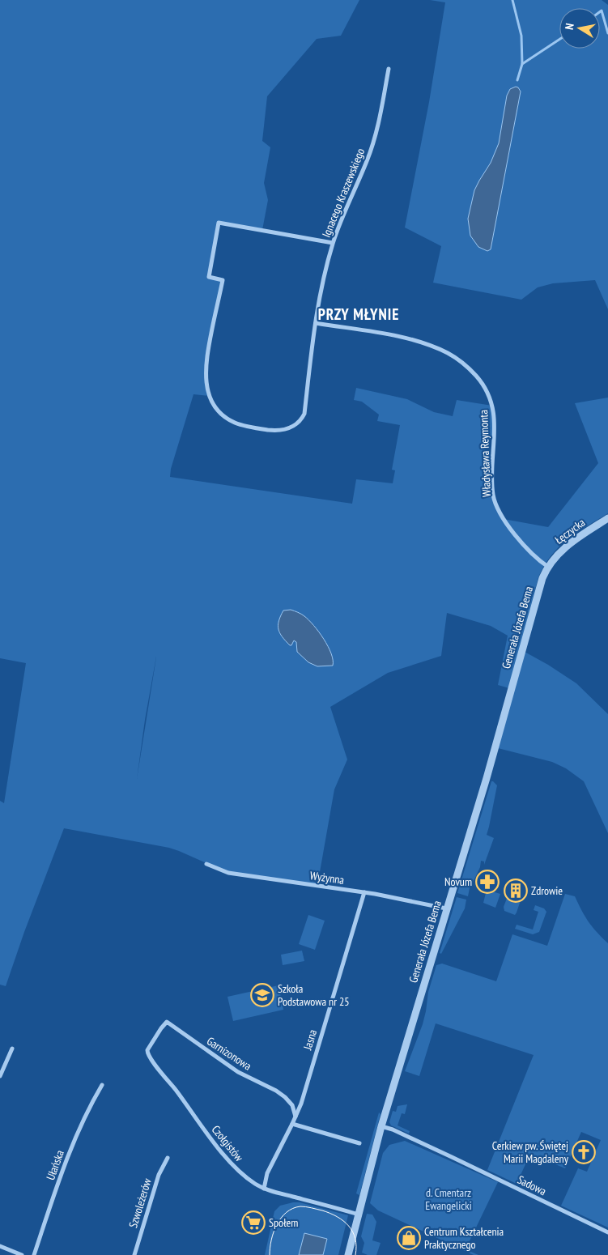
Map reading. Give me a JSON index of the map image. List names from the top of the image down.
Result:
{
  "streets": {
    "street": [
      "Ignacego Kraszewskiego",
      "Władysława Reymonta",
      "Łęczycka",
      "Generała Józefa Bema",
      "Wyżynna",
      "Jasna",
      "Garnizonowa",
      "Czołgistów",
      "Ułańska",
      "Sadowa",
      "Szwoleżerów"
    ]
  },
  "crossings": [
    ["Ignacego Kraszewskiego", "Władysława Reymonta"],
    ["Władysława Reymonta", "Łęczycka"],
    ["Władysława Reymonta", "Generała Józefa Bema"],
    ["Łęczycka", "Generała Józefa Bema"],
    ["Generała Józefa Bema", "Wyżynna"],
    ["Generała Józefa Bema", "Czołgistów"],
    ["Generała Józefa Bema", "Sadowa"],
    ["Wyżynna", "Jasna"],
    ["Jasna", "Garnizonowa"],
    ["Jasna", "Czołgistów"],
    ["Garnizonowa", "Czołgistów"]
  ],
  "districts": ["PRZY MŁYNIE"],
  "parks": ["d. Cmentarz Ewangelicki"],
  "places": {
    "pharmacy": ["Novum"],
    "building": ["Zdrowie"],
    "school or university": ["Szkoła Podstawowa nr 25"],
    "church": ["Cerkiew pw. Świętej Marii Magdaleny"],
    "supermarket": ["Społem"],
    "shop": ["Centrum Kształcenia Praktycznego"]
  },
  "north": "left"
}
